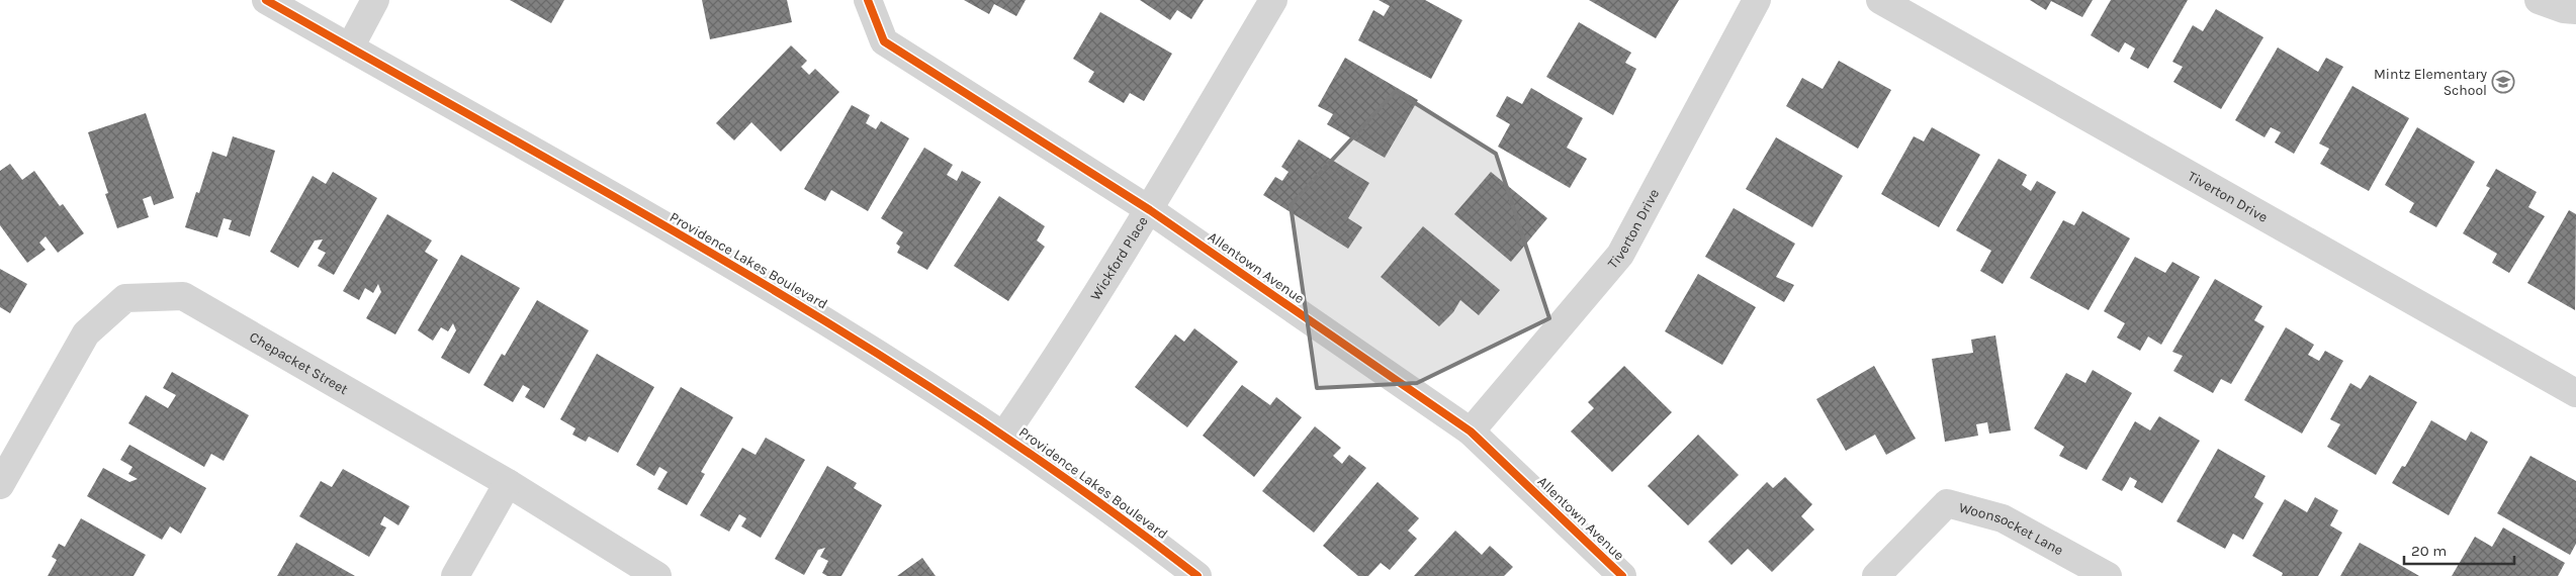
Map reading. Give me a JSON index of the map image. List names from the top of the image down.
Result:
{
  "streets": {
    "street": [
      "Tiverton Drive",
      "Wickford Place",
      "Providence Lakes Boulevard",
      "Allentown Avenue",
      "Chepacket Street",
      "Woonsocket Lane"
    ]
  },
  "crossings": [
    ["Tiverton Drive", "Allentown Avenue"],
    ["Wickford Place", "Providence Lakes Boulevard"],
    ["Wickford Place", "Allentown Avenue"]
  ],
  "places": {
    "school or university": ["Mintz Elementary School"]
  },
  "scale_bar": "20 m"
}
